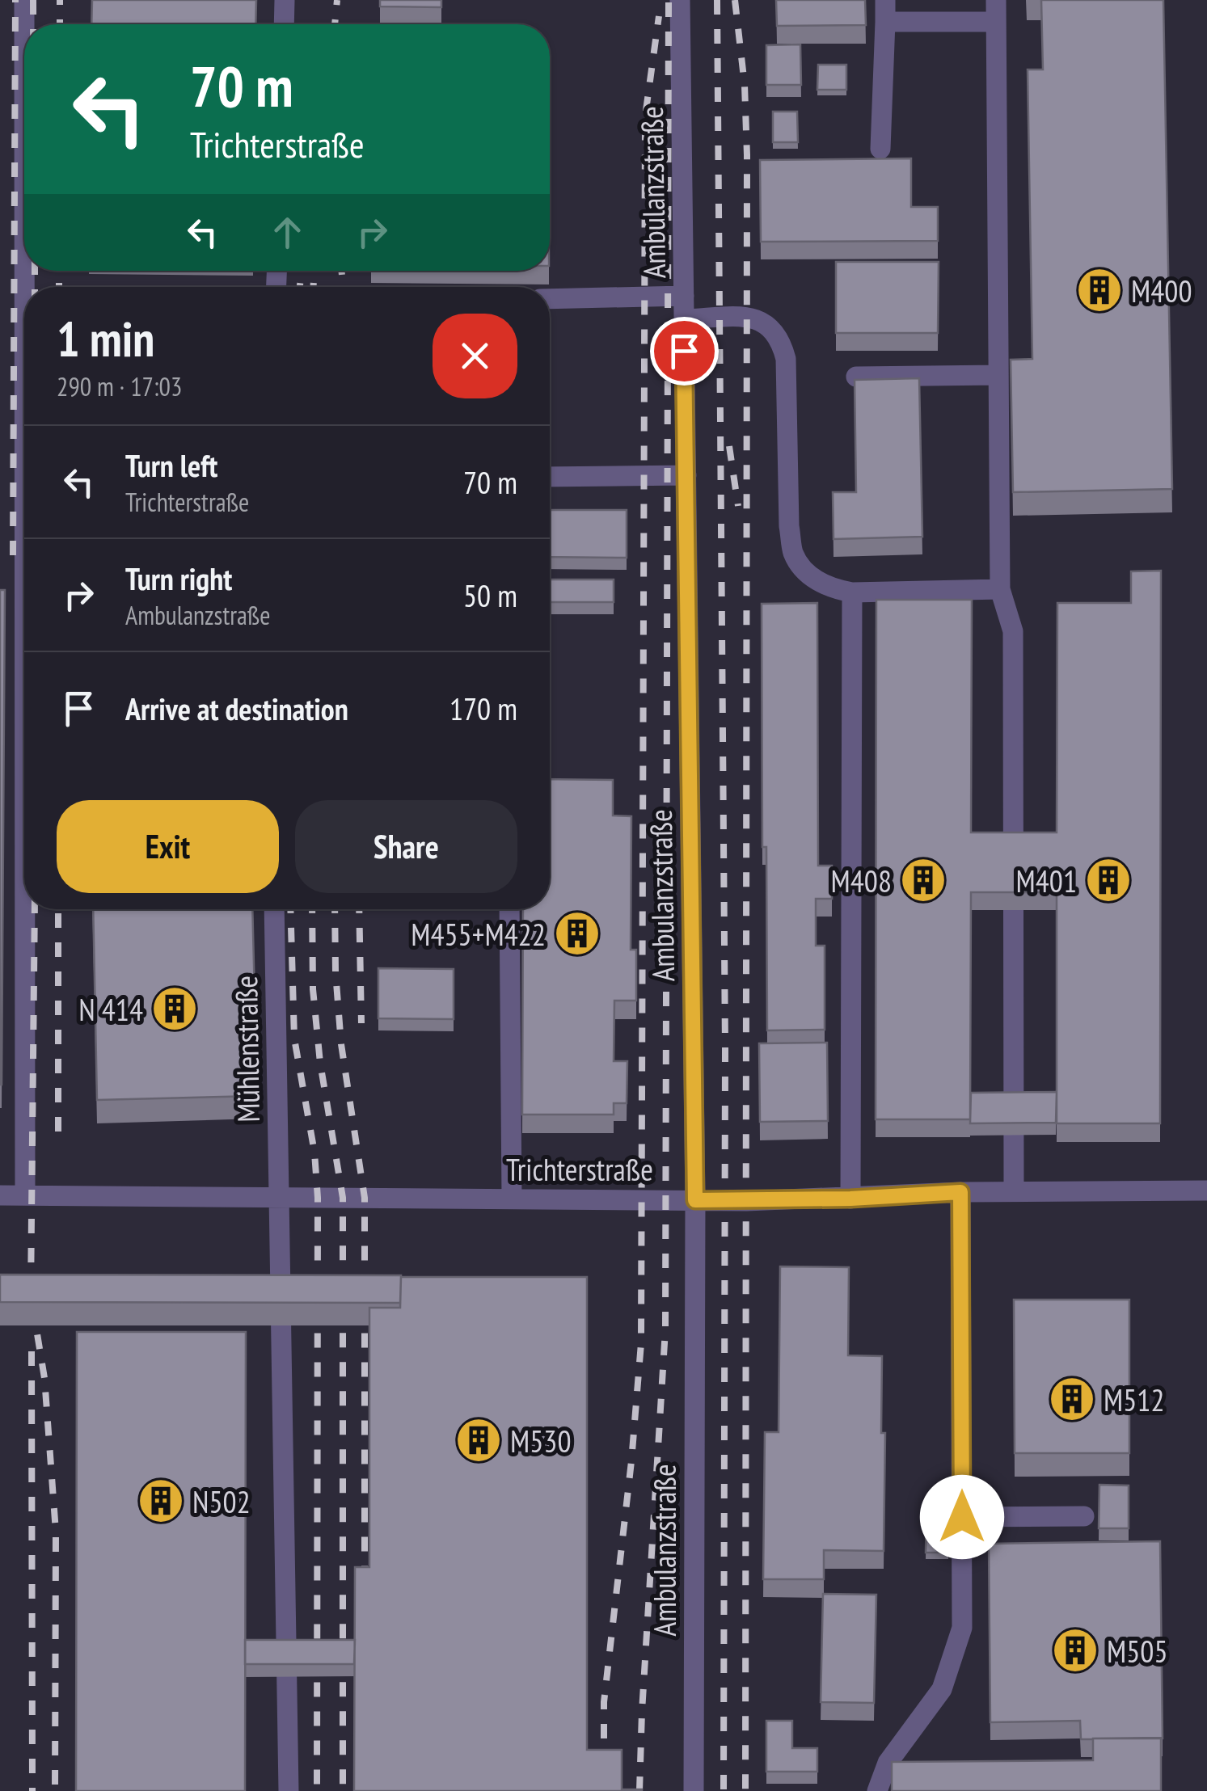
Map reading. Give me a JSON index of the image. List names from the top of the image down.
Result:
{
  "streets": {
    "street": ["Ambulanzstraße", "Mühlenstraße", "Trichterstraße"]
  },
  "crossings": [
    ["Ambulanzstraße", "Trichterstraße"],
    ["Mühlenstraße", "Trichterstraße"]
  ],
  "places": {
    "building": [
      "M400",
      "M408",
      "M401",
      "M455+M422",
      "N 414",
      "M512",
      "M530",
      "N502",
      "M505"
    ]
  },
  "page": {
    "turn": ["70 m", "Trichterstraße"],
    "heading": ["1 min", "290 m · 17:03"],
    "list": [
      {
        "name": "Turn left",
        "note": "Trichterstraße",
        "value": "70 m"
      },
      {
        "name": "Turn right",
        "note": "Ambulanzstraße",
        "value": "50 m"
      },
      {
        "name": "Arrive at destination",
        "value": "170 m"
      }
    ],
    "buttons": ["Exit", "Share"]
  }
}
